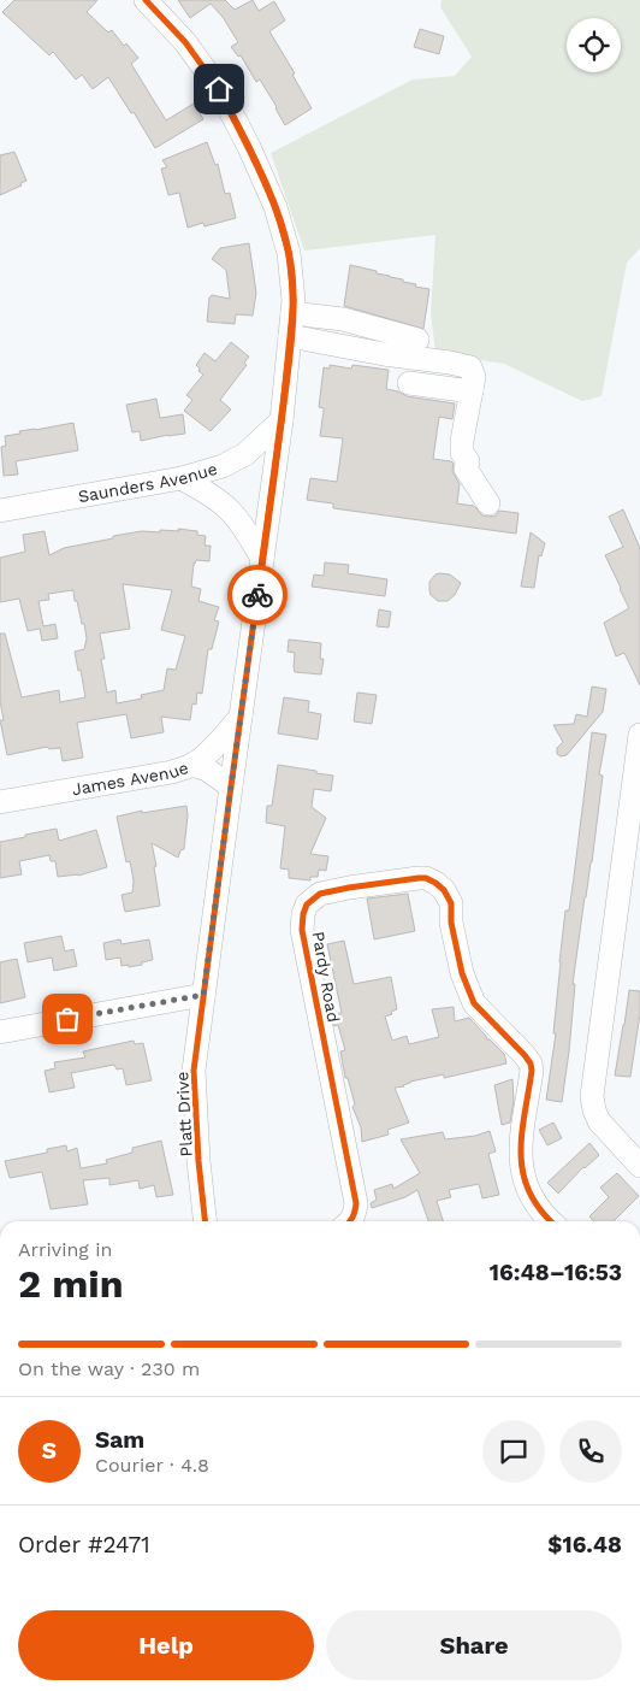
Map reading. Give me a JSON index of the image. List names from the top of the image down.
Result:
{
  "streets": {
    "street": [
      "Saunders Avenue",
      "James Avenue",
      "Pardy Road",
      "Platt Drive"
    ]
  },
  "crossings": [
    ["Saunders Avenue", "Platt Drive"],
    ["James Avenue", "Platt Drive"]
  ],
  "page": {
    "heading": ["2 min", "Arriving in", "16:48–16:53"],
    "panel": [
      "Sam",
      "Courier · 4.8",
      "Order #2471",
      "$16.48"
    ],
    "bar": "On the way · 230 m",
    "round": "S",
    "buttons": ["Help", "Share"]
  }
}
